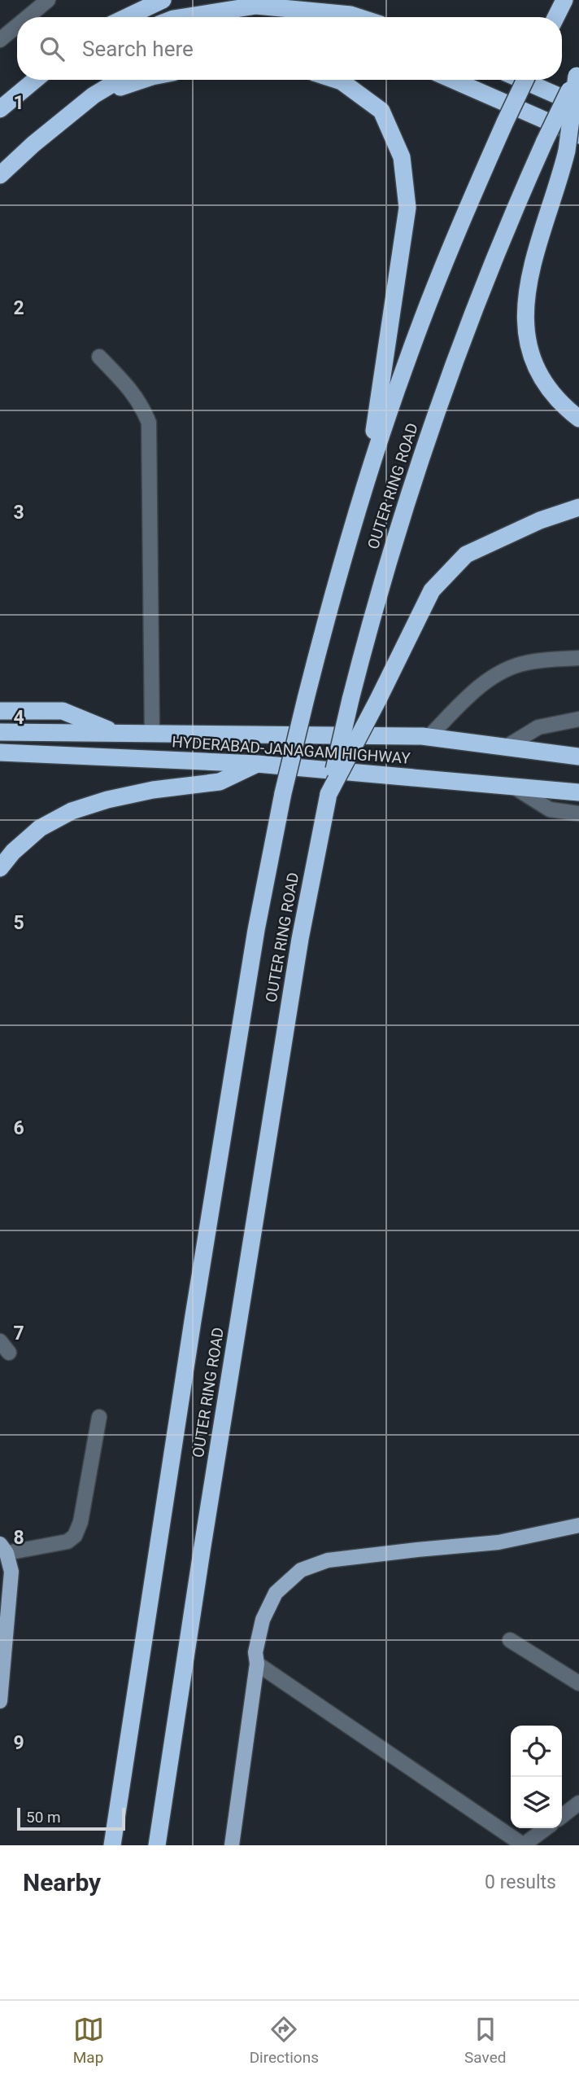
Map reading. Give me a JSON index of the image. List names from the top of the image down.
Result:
{
  "streets": {
    "highway": ["OUTER RING ROAD", "HYDERABAD-JANAGAM HIGHWAY"]
  },
  "scale_bar": "50 m",
  "page": {
    "search": "Search here",
    "scale": "50 m",
    "heading": ["Nearby", "0 results"],
    "nav": ["Map", "Directions", "Saved"]
  },
  "grid": {
    "rows": [
      "1",
      "2",
      "3",
      "4",
      "5",
      "6",
      "7",
      "8",
      "9"
    ]
  }
}
